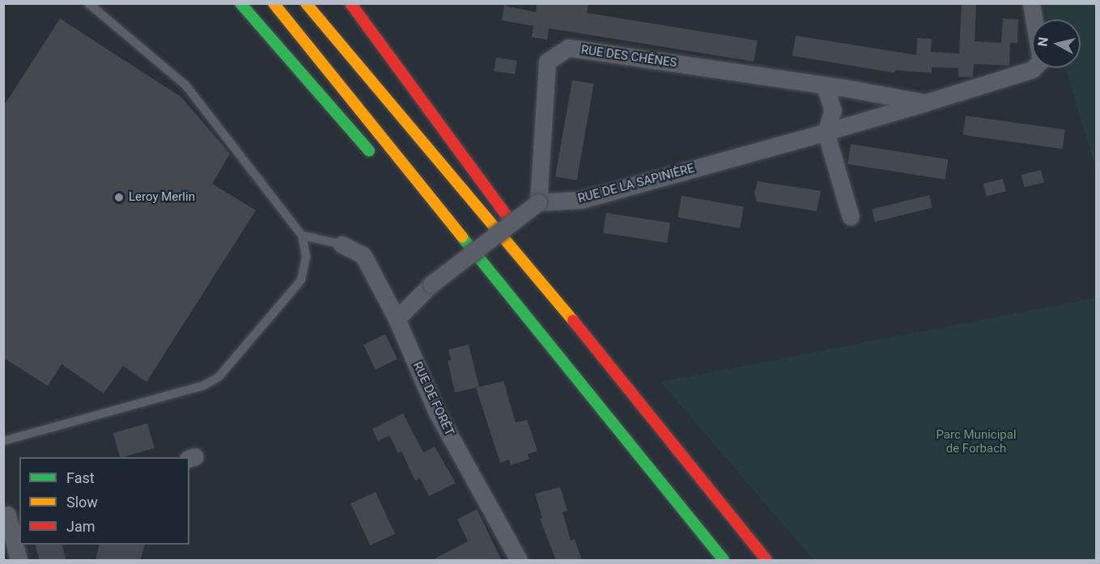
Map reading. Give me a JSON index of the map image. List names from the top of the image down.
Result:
{
  "streets": {
    "street": ["RUE DES CHÊNES", "RUE DE LA SAPINIÈRE", "RUE DE FORÊT"]
  },
  "crossings": [
    ["RUE DES CHÊNES", "RUE DE LA SAPINIÈRE"]
  ],
  "parks": ["Parc Municipal de Forbach"],
  "places": ["Leroy Merlin"],
  "legend": ["Fast", "Slow", "Jam"],
  "north": "left"
}
